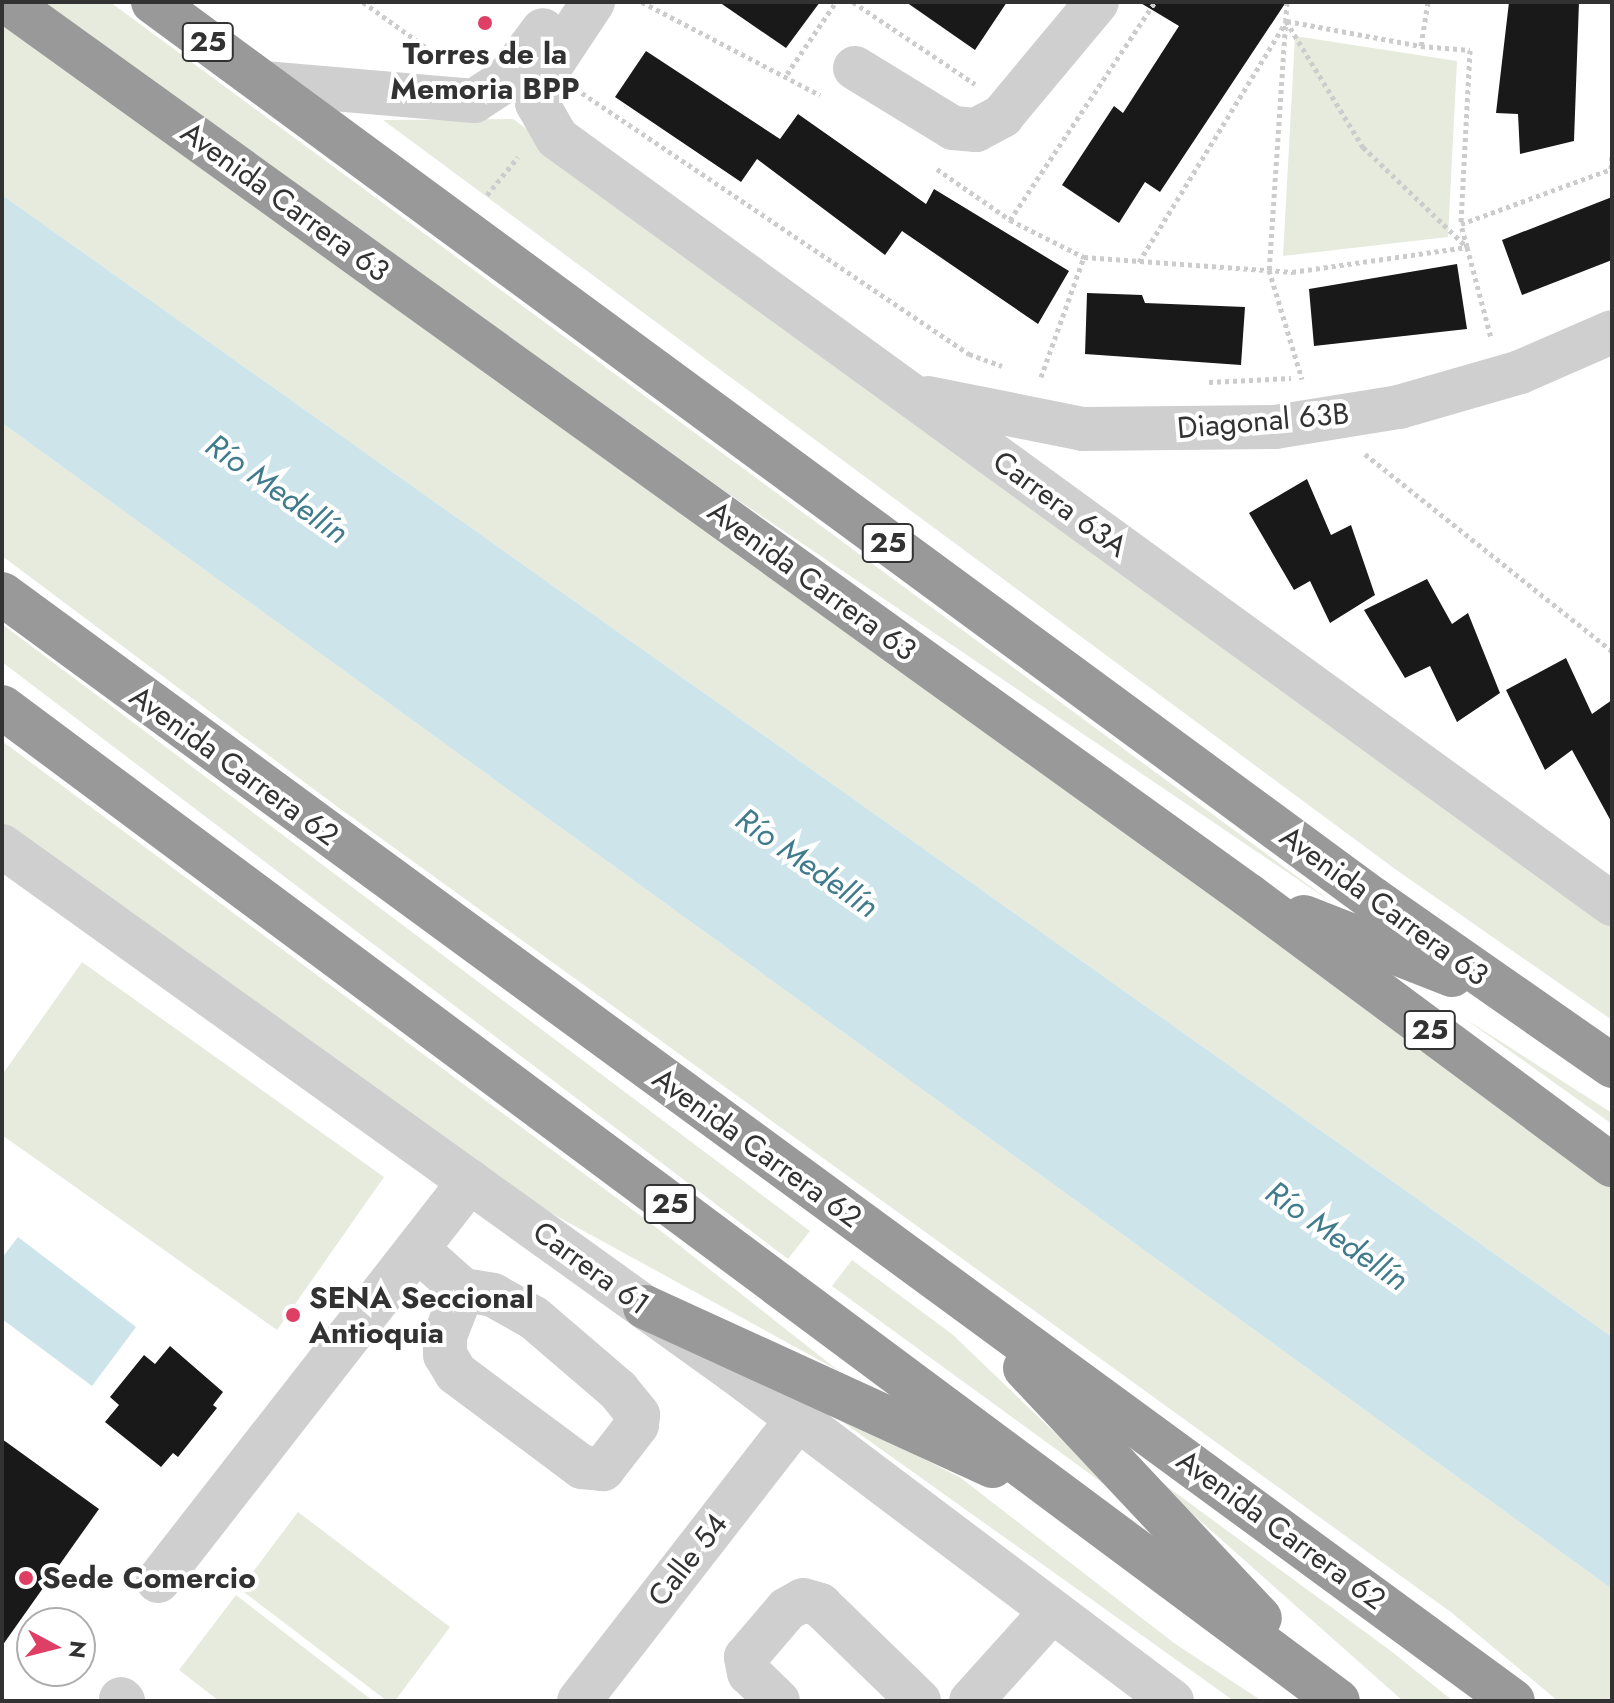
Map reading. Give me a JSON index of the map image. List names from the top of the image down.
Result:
{
  "streets": {
    "highway": ["25", "Avenida Carrera 63", "Avenida Carrera 62"],
    "street": [
      "Diagonal 63B",
      "Carrera 63A",
      "Carrera 61",
      "Calle 54"
    ]
  },
  "crossings": [
    ["Diagonal 63B", "Carrera 63A"],
    ["Carrera 61", "Calle 54"]
  ],
  "water": ["Río Medellín"],
  "places": ["Torres de la Memoria BPP", "SENA Seccional Antioquia", "Sede Comercio"],
  "north": "right"
}
